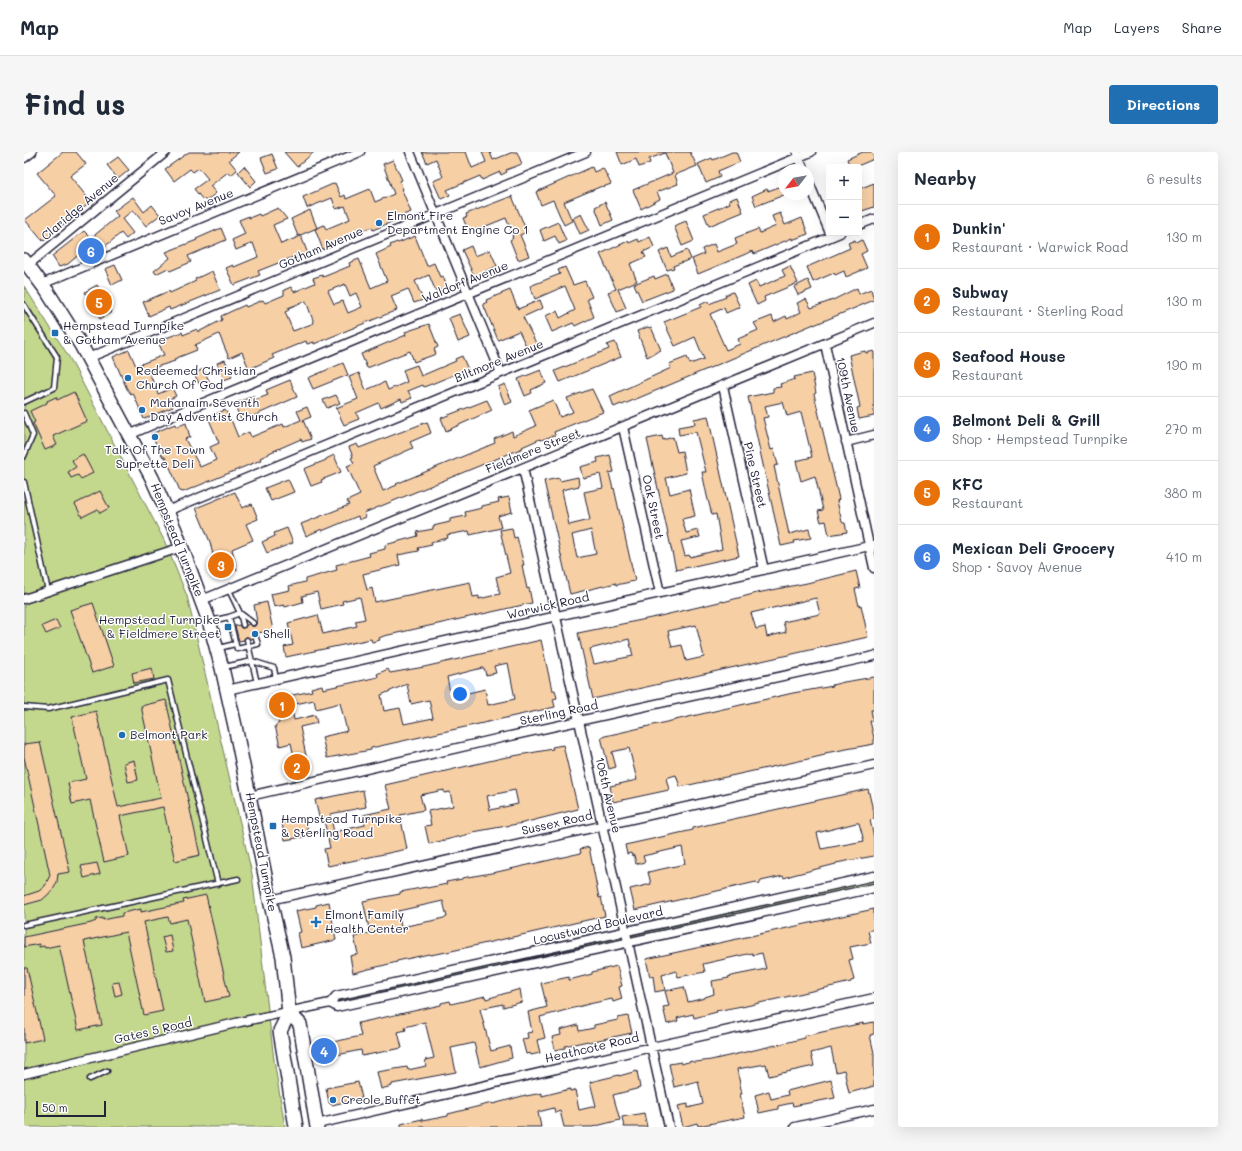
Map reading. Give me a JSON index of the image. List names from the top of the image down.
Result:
{
  "streets": {
    "main road": ["Hempstead Turnpike"],
    "street": [
      "Claridge Avenue",
      "Savoy Avenue",
      "Gotham Avenue",
      "Waldorf Avenue",
      "Biltmore Avenue",
      "109th Avenue",
      "Fieldmere Street",
      "Pine Street",
      "Oak Street",
      "Warwick Road",
      "Sterling Road",
      "106th Avenue",
      "Sussex Road",
      "Locustwood Boulevard",
      "Gates 5 Road",
      "Heathcote Road"
    ]
  },
  "crossings": [
    ["Claridge Avenue", "Hempstead Turnpike"],
    ["Savoy Avenue", "Hempstead Turnpike"],
    ["Gotham Avenue", "Hempstead Turnpike"],
    ["Waldorf Avenue", "Hempstead Turnpike"],
    ["Biltmore Avenue", "Hempstead Turnpike"],
    ["109th Avenue", "Fieldmere Street"],
    ["109th Avenue", "Warwick Road"],
    ["Fieldmere Street", "Pine Street"],
    ["Fieldmere Street", "Oak Street"],
    ["Fieldmere Street", "Hempstead Turnpike"],
    ["Fieldmere Street", "106th Avenue"],
    ["Pine Street", "Warwick Road"],
    ["Oak Street", "Warwick Road"],
    ["Hempstead Turnpike", "Warwick Road"],
    ["Hempstead Turnpike", "Sterling Road"],
    ["Hempstead Turnpike", "Sussex Road"],
    ["Hempstead Turnpike", "Locustwood Boulevard"],
    ["Hempstead Turnpike", "Gates 5 Road"],
    ["Warwick Road", "106th Avenue"],
    ["Sterling Road", "106th Avenue"],
    ["106th Avenue", "Sussex Road"],
    ["106th Avenue", "Locustwood Boulevard"],
    ["106th Avenue", "Heathcote Road"],
    ["Locustwood Boulevard", "Gates 5 Road"]
  ],
  "places": {
    "other": [
      "Elmont Fire Department Engine Co 1",
      "Redeemed Christian Church Of God",
      "Mahanaim Seventh Day Adventist Church",
      "Talk Of The Town Suprette Deli",
      "Shell",
      "Belmont Park",
      "Creole Buffet"
    ],
    "transit": ["Hempstead Turnpike & Gotham Avenue", "Hempstead Turnpike & Fieldmere Street", "Hempstead Turnpike & Sterling Road"],
    "health": ["Elmont Family Health Center"]
  },
  "scale_bar": "50 m",
  "north": "bottom left",
  "page": {
    "header": "Map",
    "nav": ["Map", "Layers", "Share"],
    "buttons": "Directions",
    "title": "Find us",
    "heading": ["Nearby", "6 results"],
    "map_buttons": ["+", "−"],
    "list": [
      {
        "mark": "1",
        "name": "Dunkin'",
        "note": "Restaurant · Warwick Road",
        "value": "130 m"
      },
      {
        "mark": "2",
        "name": "Subway",
        "note": "Restaurant · Sterling Road",
        "value": "130 m"
      },
      {
        "mark": "3",
        "name": "Seafood House",
        "note": "Restaurant",
        "value": "190 m"
      },
      {
        "mark": "4",
        "name": "Belmont Deli & Grill",
        "note": "Shop · Hempstead Turnpike",
        "value": "270 m"
      },
      {
        "mark": "5",
        "name": "KFC",
        "note": "Restaurant",
        "value": "380 m"
      },
      {
        "mark": "6",
        "name": "Mexican Deli Grocery",
        "note": "Shop · Savoy Avenue",
        "value": "410 m"
      }
    ],
    "pins": [
      "6",
      "5",
      "3",
      "1",
      "2",
      "4"
    ],
    "scale": "50 m"
  }
}
